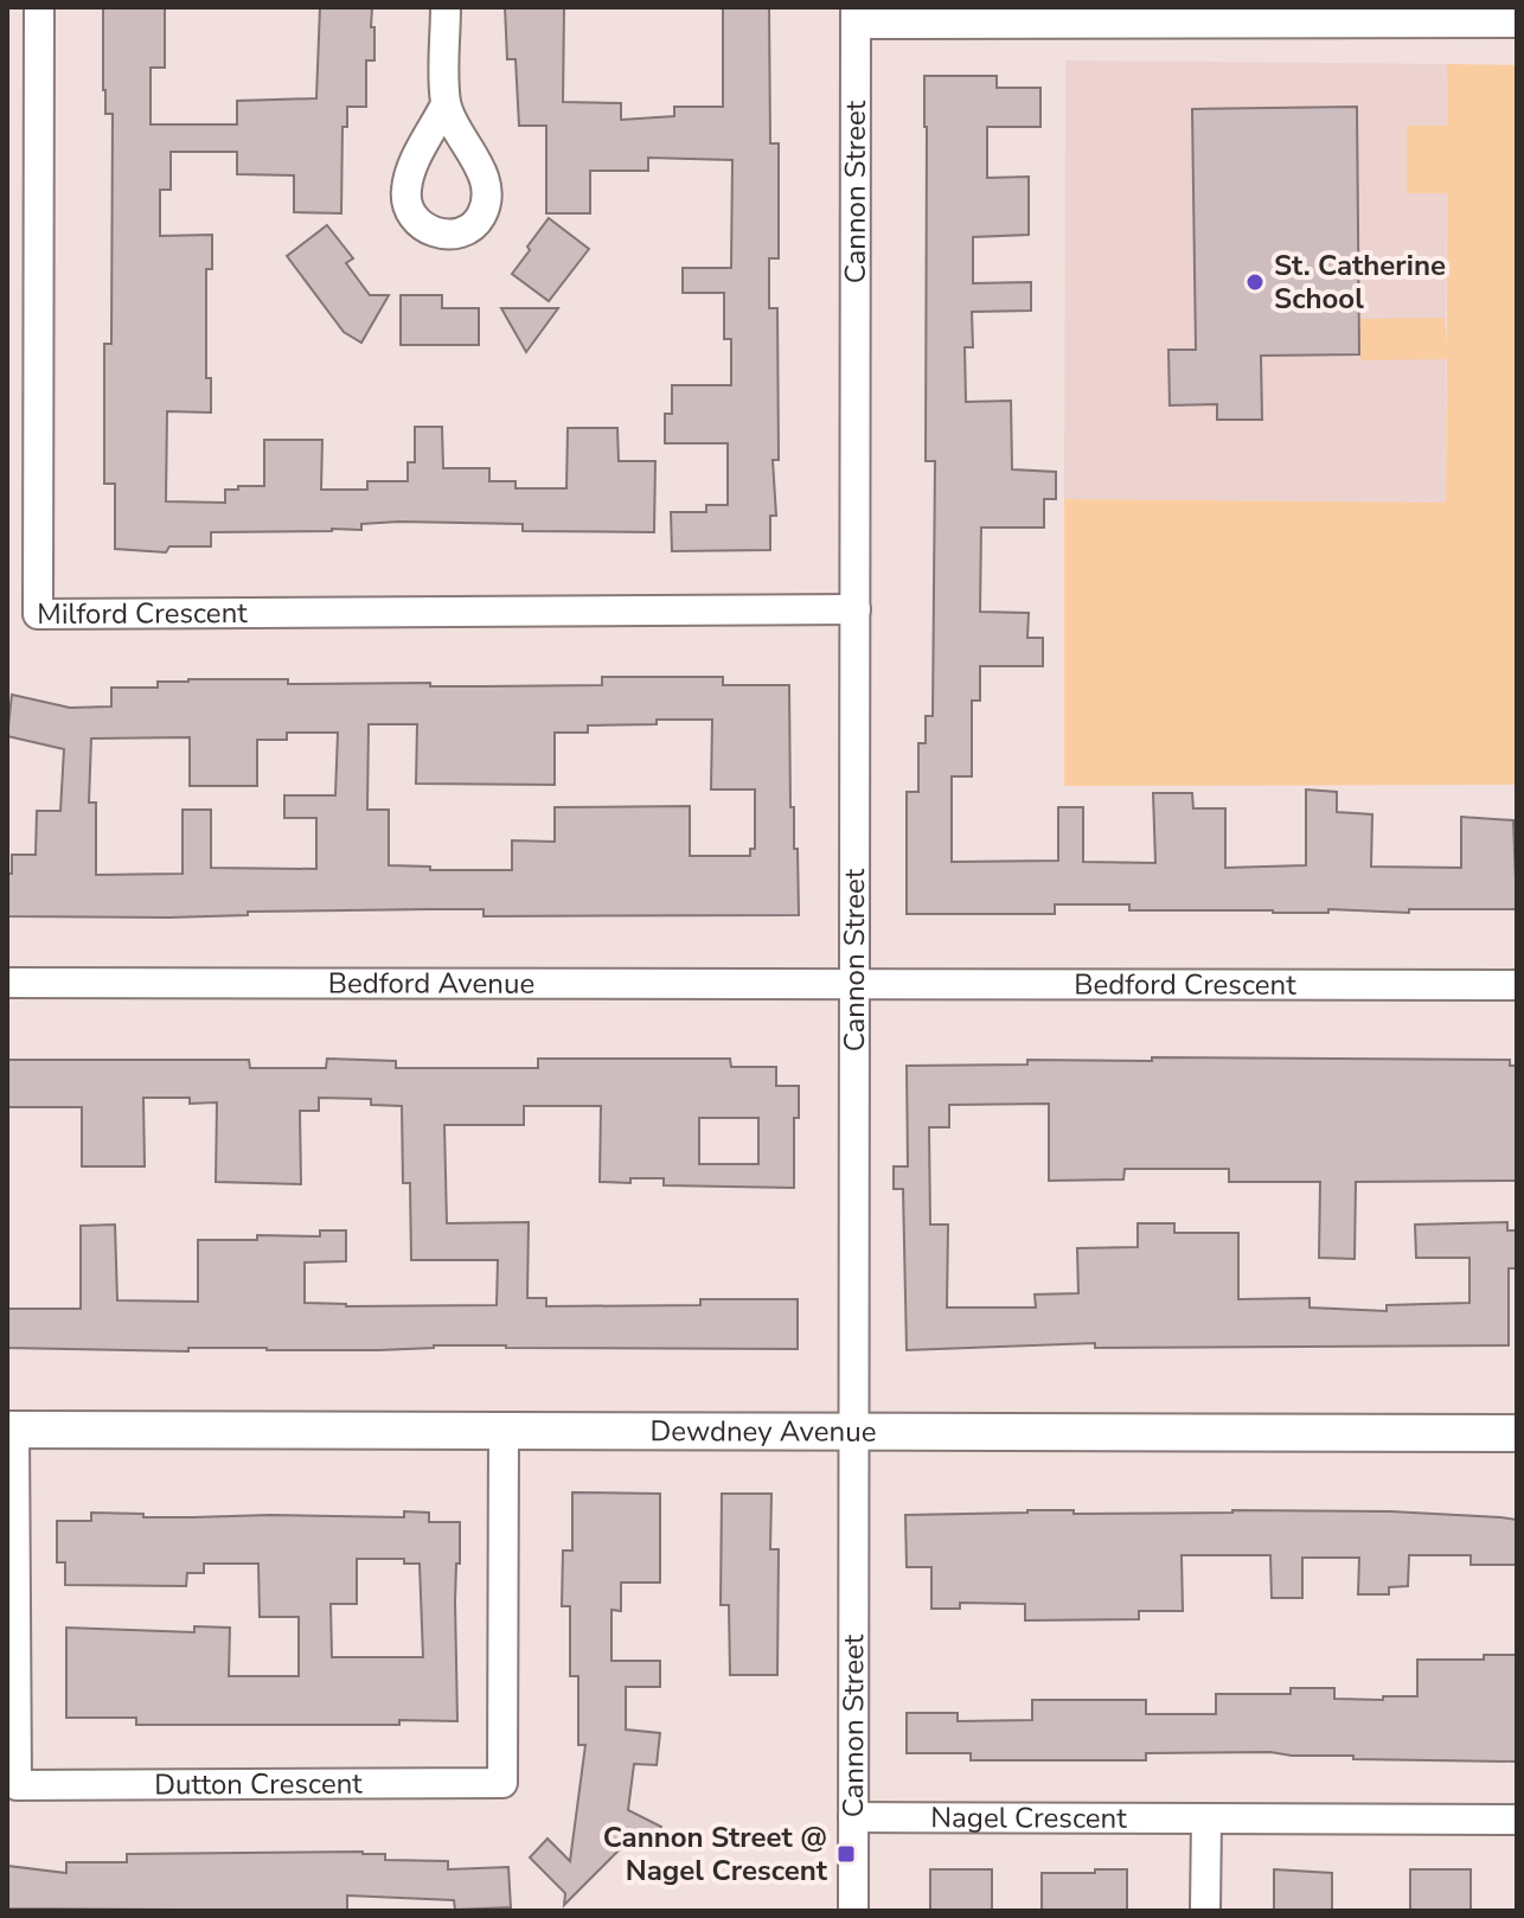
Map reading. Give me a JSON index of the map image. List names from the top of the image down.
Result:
{
  "streets": {
    "street": [
      "Cannon Street",
      "Milford Crescent",
      "Bedford Avenue",
      "Bedford Crescent",
      "Dewdney Avenue",
      "Dutton Crescent",
      "Nagel Crescent"
    ]
  },
  "crossings": [
    ["Cannon Street", "Milford Crescent"],
    ["Cannon Street", "Bedford Avenue"],
    ["Cannon Street", "Bedford Crescent"],
    ["Cannon Street", "Dewdney Avenue"],
    ["Cannon Street", "Nagel Crescent"],
    ["Bedford Avenue", "Bedford Crescent"],
    ["Dewdney Avenue", "Dutton Crescent"]
  ],
  "places": {
    "other": ["St. Catherine School"],
    "transit": ["Cannon Street @ Nagel Crescent"]
  }
}
